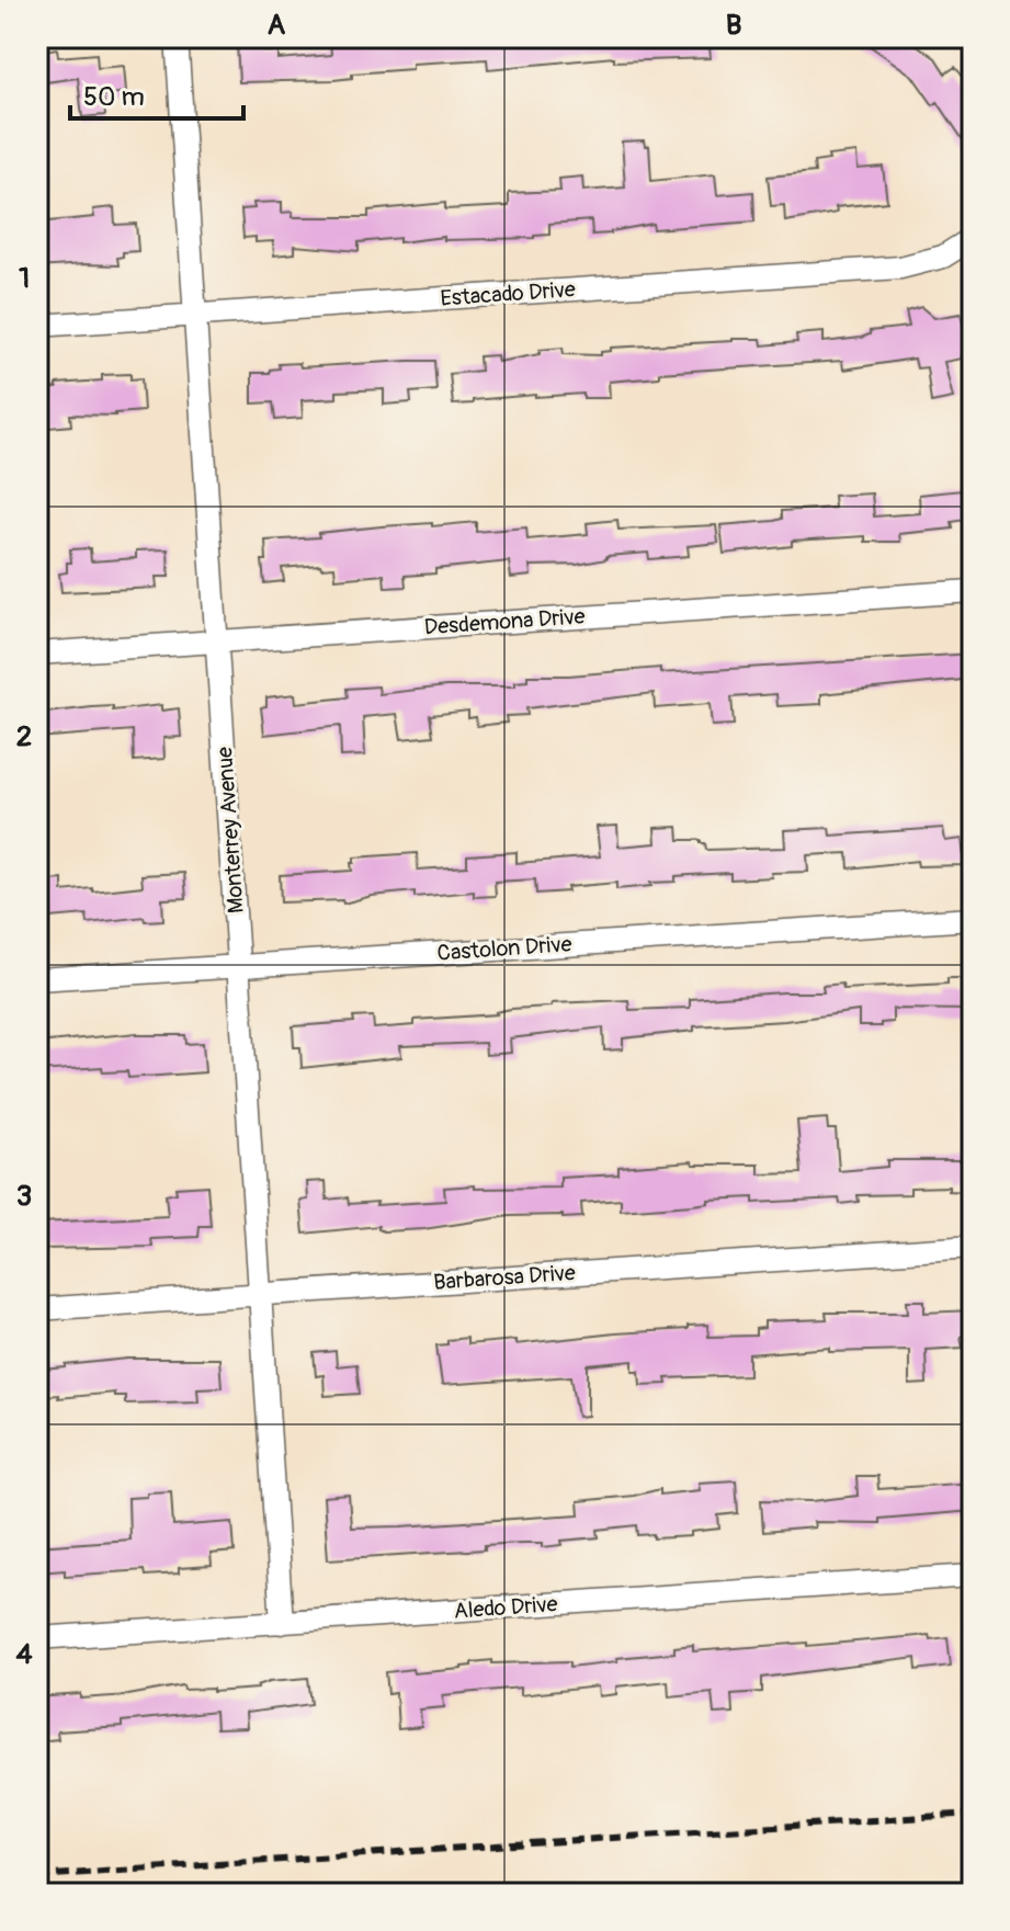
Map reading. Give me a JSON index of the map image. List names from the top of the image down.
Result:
{
  "streets": {
    "street": [
      "Estacado Drive",
      "Desdemona Drive",
      "Monterrey Avenue",
      "Castolon Drive",
      "Barbarosa Drive",
      "Aledo Drive"
    ]
  },
  "crossings": [
    ["Estacado Drive", "Monterrey Avenue"],
    ["Desdemona Drive", "Monterrey Avenue"],
    ["Monterrey Avenue", "Castolon Drive"],
    ["Monterrey Avenue", "Barbarosa Drive"],
    ["Monterrey Avenue", "Aledo Drive"]
  ],
  "scale_bar": "50 m",
  "grid": {
    "columns": ["A", "B"],
    "rows": [
      "1",
      "2",
      "3",
      "4"
    ]
  }
}
